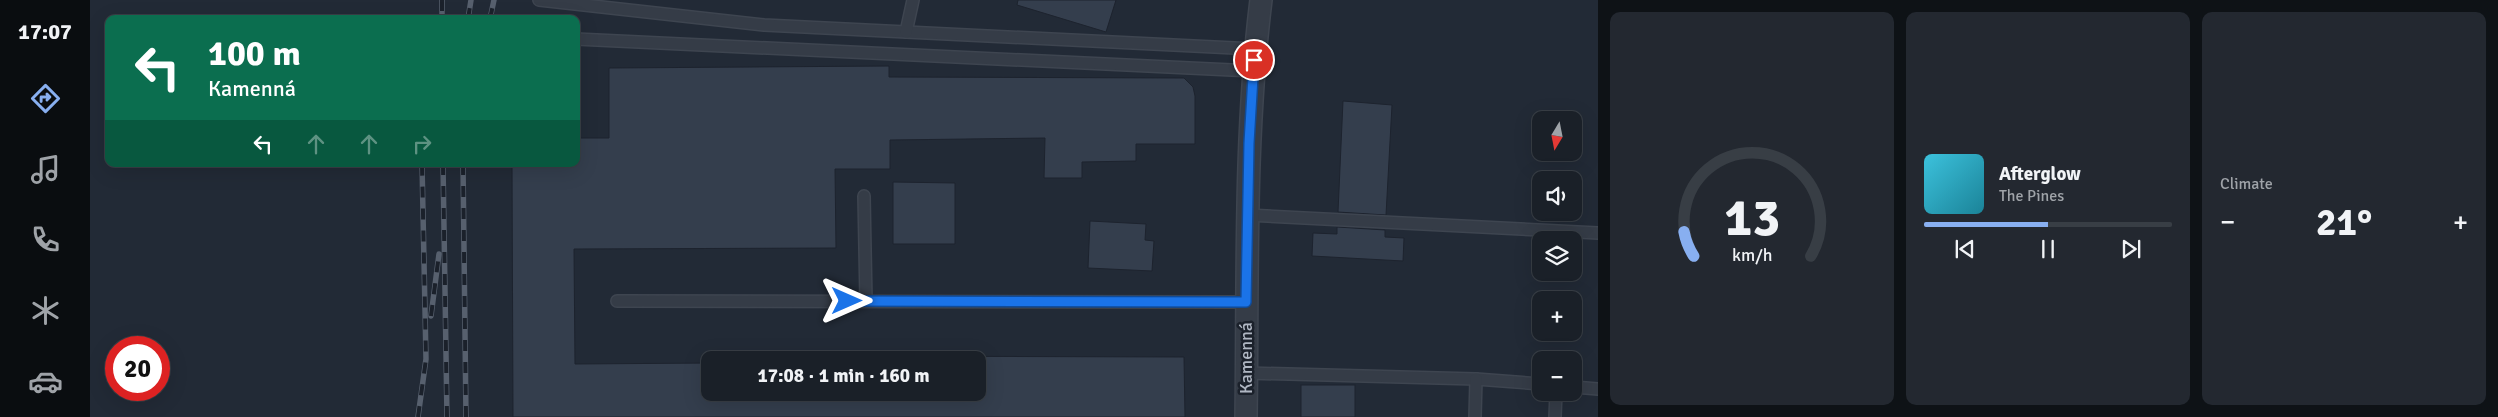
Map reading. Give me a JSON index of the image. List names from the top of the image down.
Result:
{
  "streets": {
    "street": ["Kamenná"]
  },
  "north": "bottom",
  "page": {
    "tabs": "17:07",
    "tile": "Climate",
    "turn": ["100 m", "Kamenná"],
    "map_buttons": ["+", "−"],
    "song": ["Afterglow", "The Pines"],
    "heat": ["−", "21°", "+"],
    "limit": "20",
    "trip": "17:08 · 1 min · 160 m",
    "gauge": ["13", "km/h"]
  }
}
